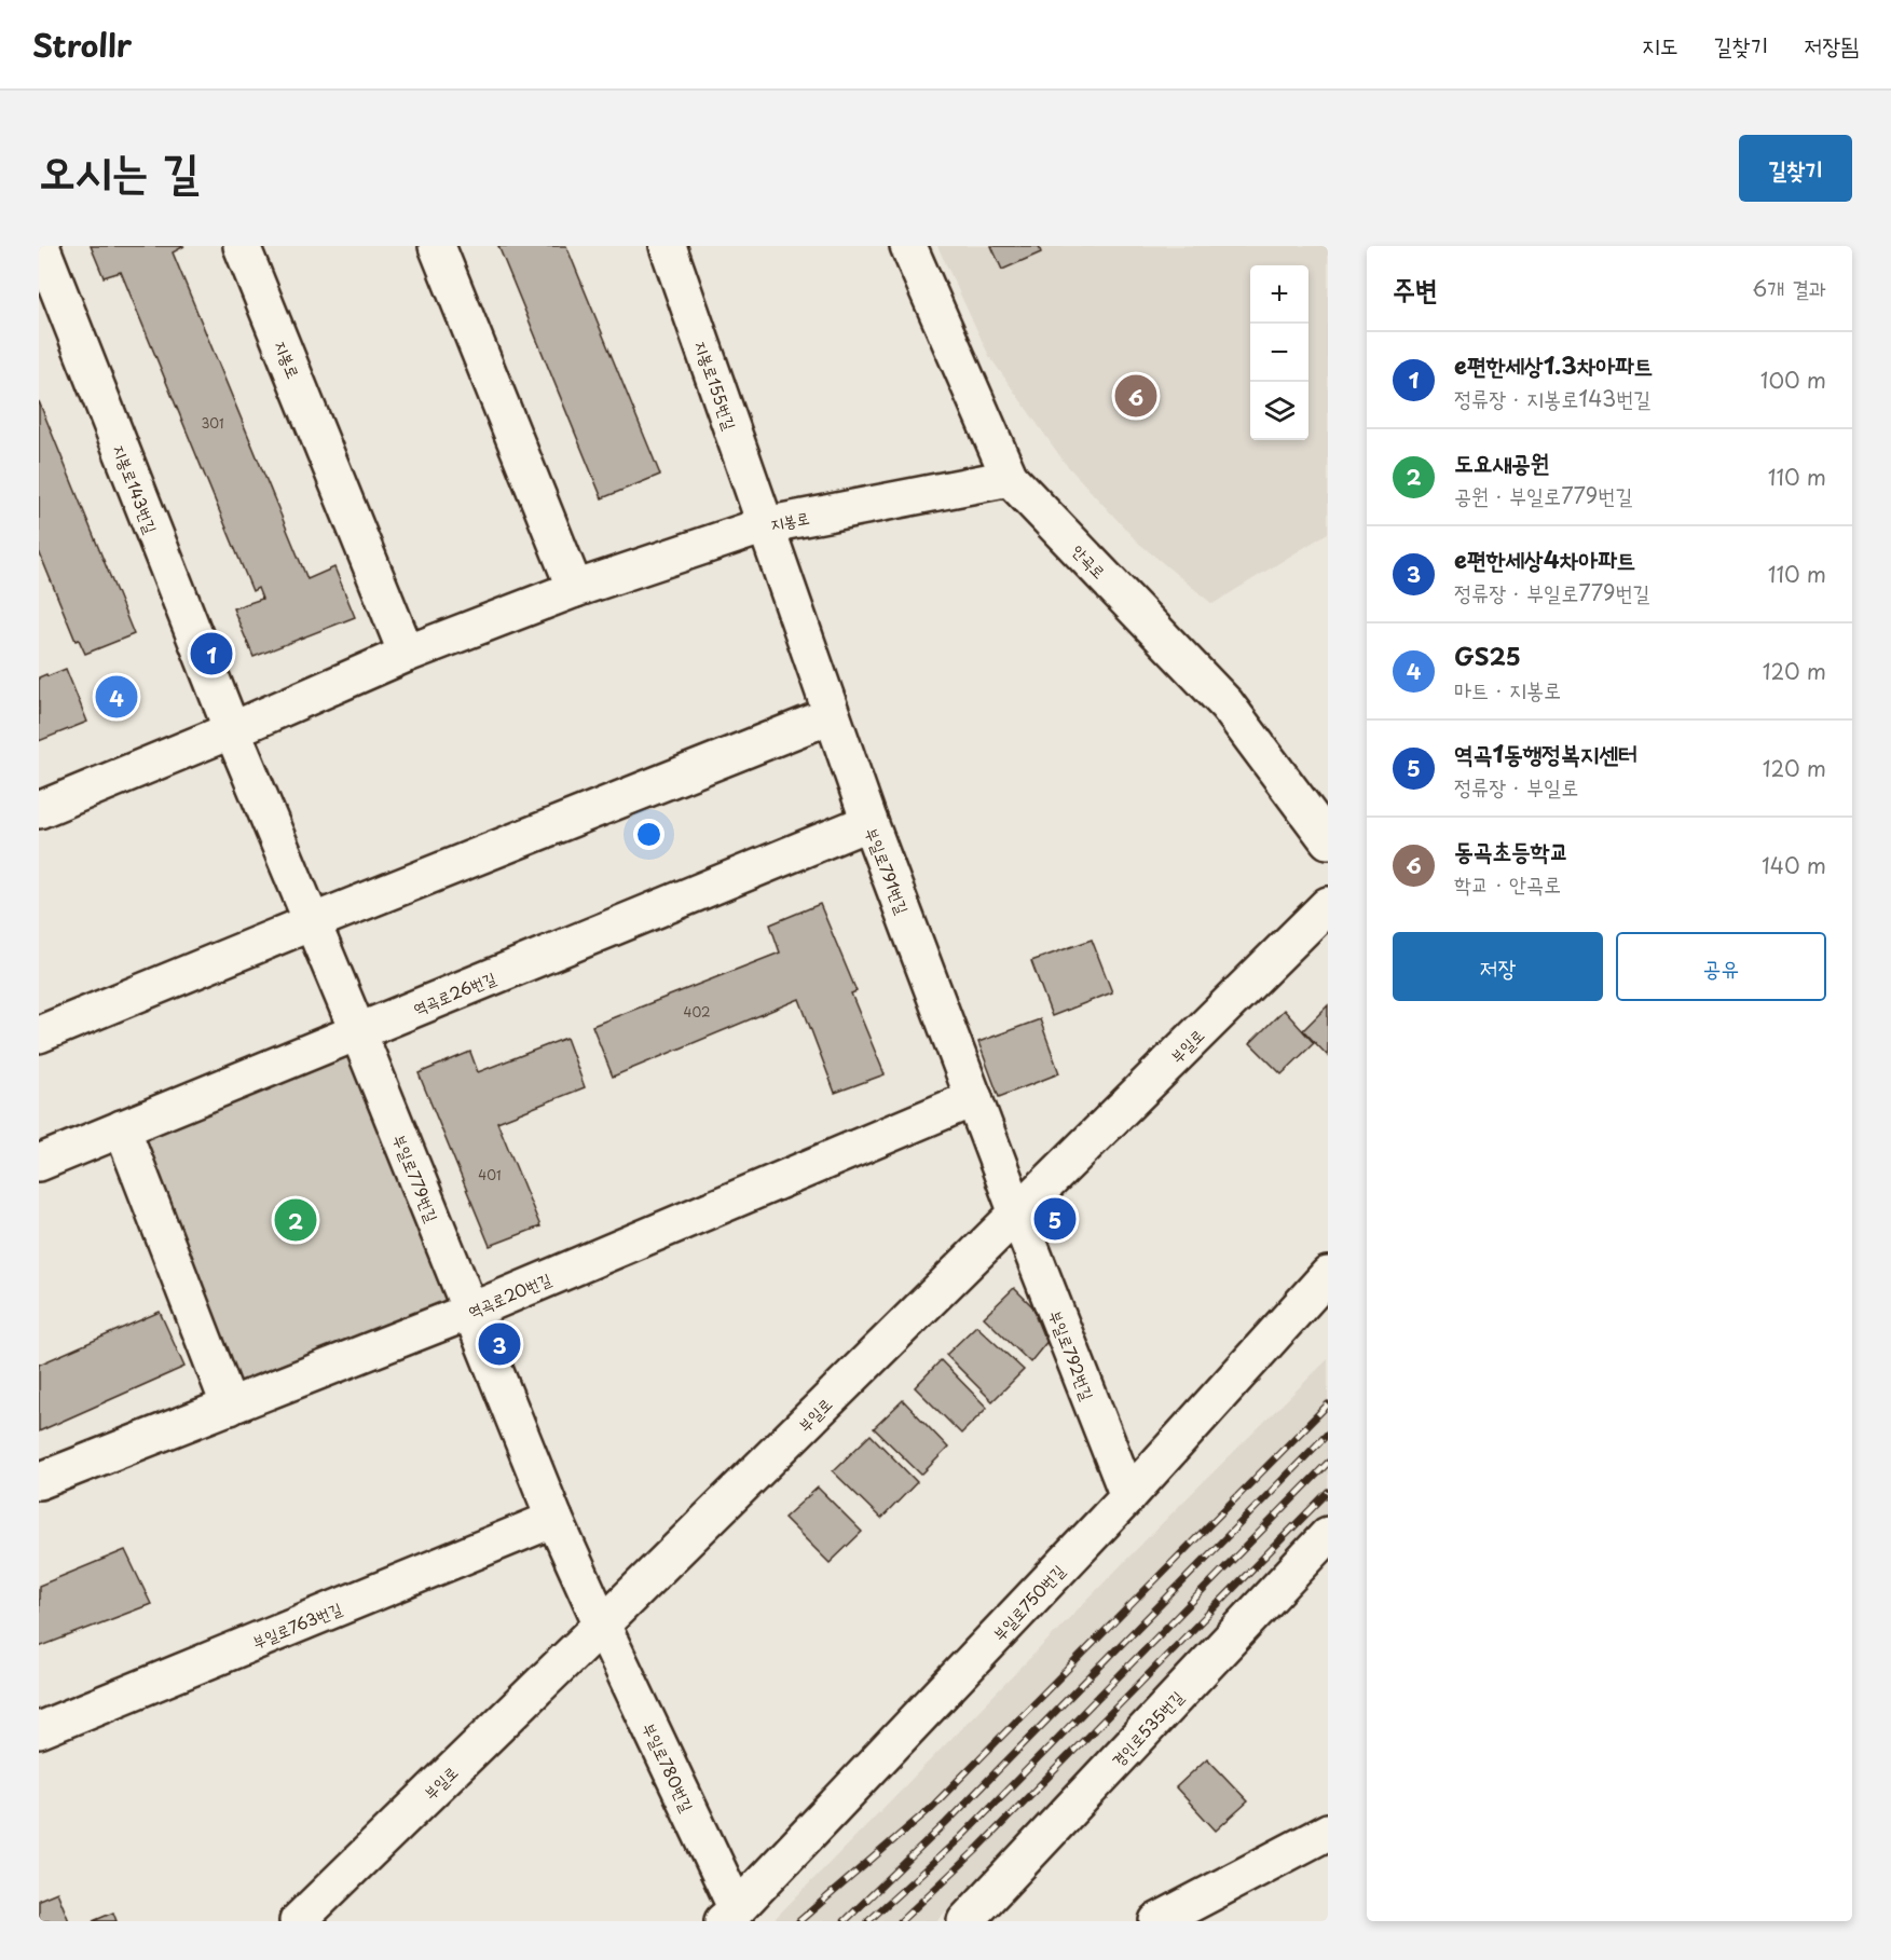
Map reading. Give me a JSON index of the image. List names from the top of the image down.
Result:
{
  "streets": {
    "street": [
      "지봉로",
      "지봉로155번길",
      "지봉로143번길",
      "안곡로",
      "부일로791번길",
      "역곡로26번길",
      "부일로",
      "부일로779번길",
      "역곡로20번길",
      "부일로792번길",
      "부일로750번길",
      "부일로763번길",
      "경인로535번길",
      "부일로780번길"
    ]
  },
  "crossings": [
    ["지봉로", "지봉로155번길"],
    ["지봉로", "지봉로143번길"],
    ["지봉로", "안곡로"],
    ["지봉로", "부일로791번길"],
    ["지봉로", "부일로779번길"],
    ["지봉로155번길", "부일로791번길"],
    ["지봉로143번길", "부일로779번길"],
    ["부일로791번길", "역곡로26번길"],
    ["부일로791번길", "부일로"],
    ["부일로791번길", "역곡로20번길"],
    ["부일로791번길", "부일로792번길"],
    ["역곡로26번길", "부일로779번길"],
    ["부일로", "부일로779번길"],
    ["부일로", "부일로792번길"],
    ["부일로", "부일로780번길"],
    ["부일로779번길", "역곡로20번길"],
    ["부일로779번길", "부일로763번길"],
    ["부일로779번길", "부일로780번길"],
    ["부일로792번길", "부일로750번길"],
    ["부일로750번길", "부일로780번길"]
  ],
  "house_numbers": ["301", "402", "401"],
  "page": {
    "header": "Strollr",
    "nav": ["지도", "길찾기", "저장됨"],
    "title": "오시는 길",
    "buttons": [
      "길찾기",
      ["저장", "공유"]
    ],
    "heading": ["주변", "6개 결과"],
    "map_buttons": ["+", "−"],
    "list": [
      {
        "mark": "1",
        "name": "e편한세상1.3차아파트",
        "note": "정류장 · 지봉로143번길",
        "value": "100 m"
      },
      {
        "mark": "2",
        "name": "도요새공원",
        "note": "공원 · 부일로779번길",
        "value": "110 m"
      },
      {
        "mark": "3",
        "name": "e편한세상4차아파트",
        "note": "정류장 · 부일로779번길",
        "value": "110 m"
      },
      {
        "mark": "4",
        "name": "GS25",
        "note": "마트 · 지봉로",
        "value": "120 m"
      },
      {
        "mark": "5",
        "name": "역곡1동행정복지센터",
        "note": "정류장 · 부일로",
        "value": "120 m"
      },
      {
        "mark": "6",
        "name": "동곡초등학교",
        "note": "학교 · 안곡로",
        "value": "140 m"
      }
    ],
    "pins": [
      "6",
      "1",
      "4",
      "5",
      "2",
      "3"
    ]
  }
}
